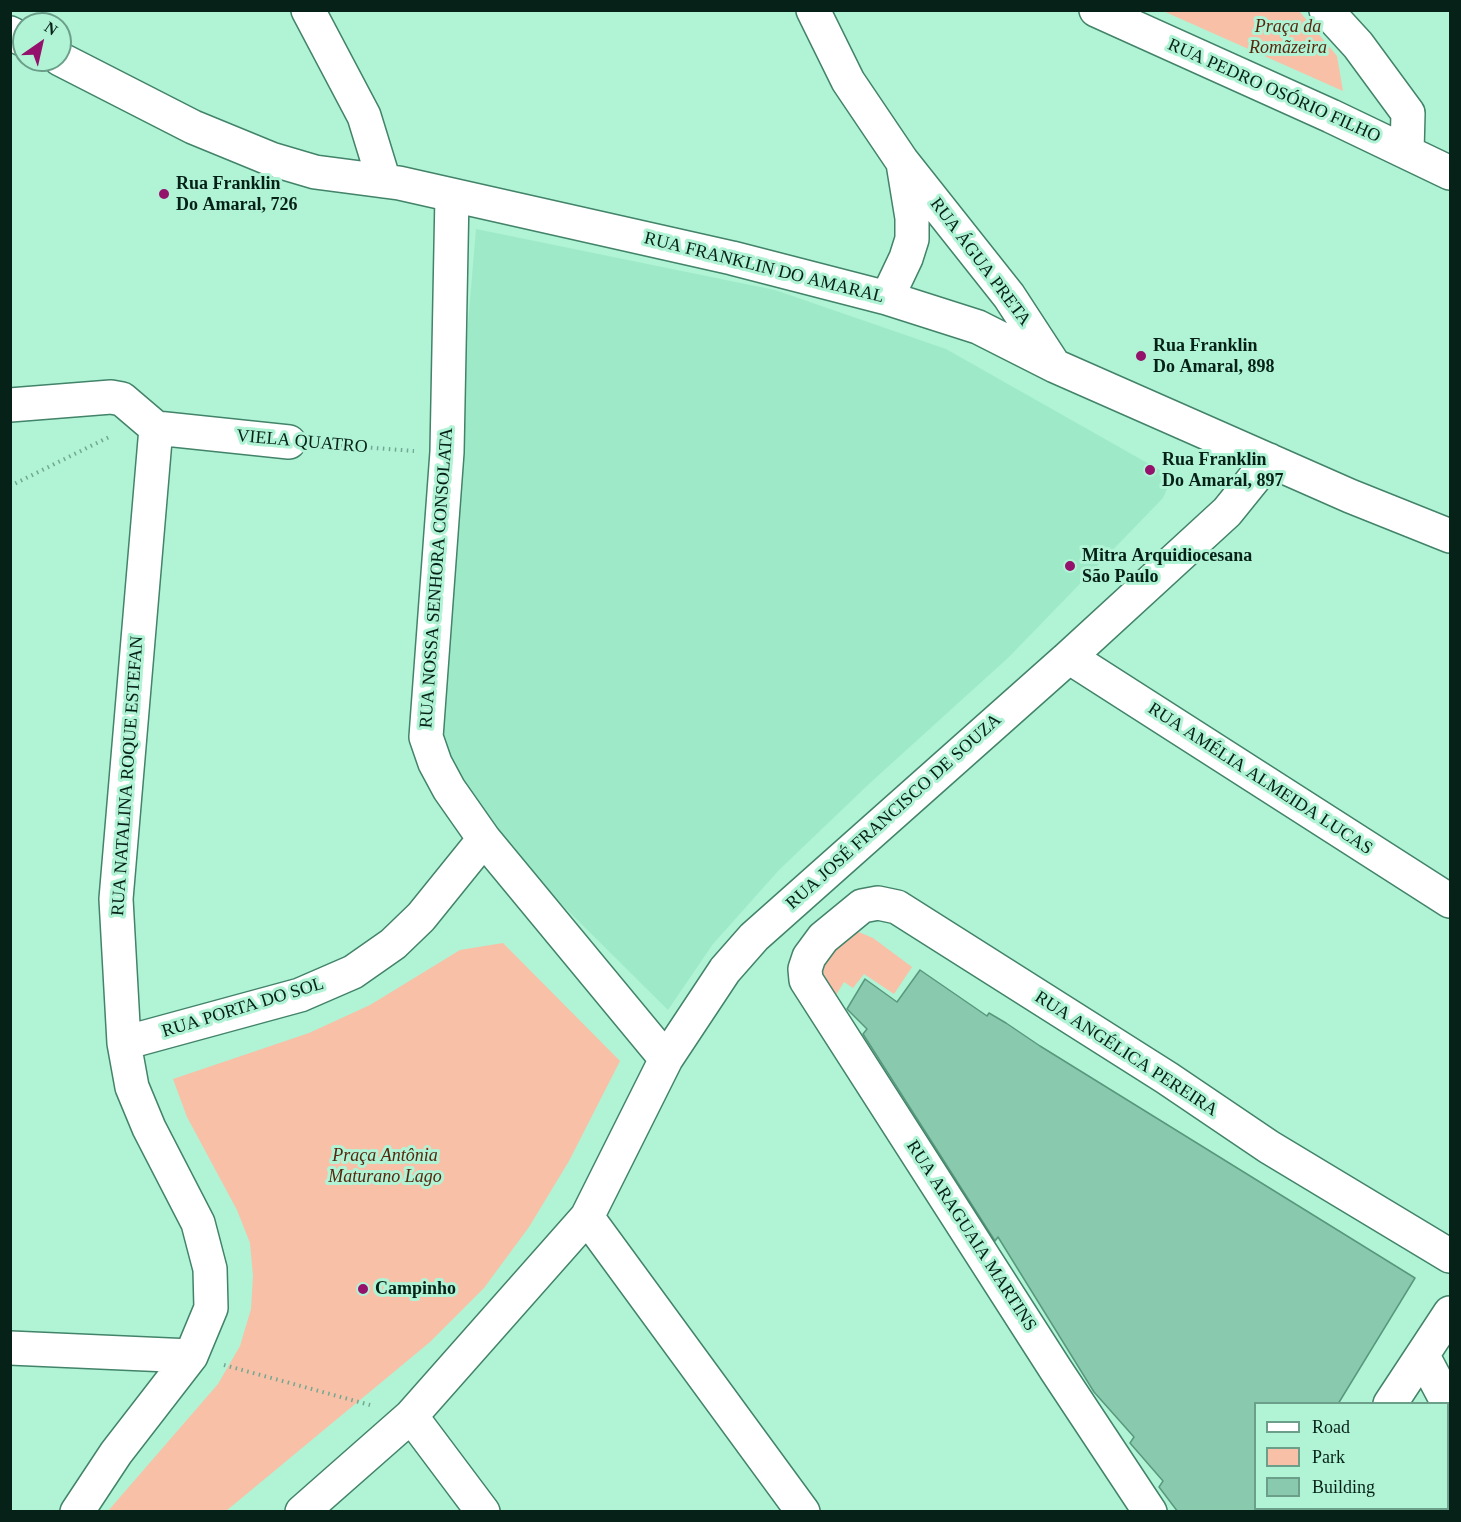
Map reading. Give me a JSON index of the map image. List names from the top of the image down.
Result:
{
  "streets": {
    "street": [
      "RUA PEDRO OSÓRIO FILHO",
      "RUA ÁGUA PRETA",
      "RUA FRANKLIN DO AMARAL",
      "VIELA QUATRO",
      "RUA NOSSA SENHORA CONSOLATA",
      "RUA NATALINA ROQUE ESTEFAN",
      "RUA AMÉLIA ALMEIDA LUCAS",
      "RUA JOSÉ FRANCISCO DE SOUZA",
      "RUA PORTA DO SOL",
      "RUA ANGÉLICA PEREIRA",
      "RUA ARAGUAIA MARTINS"
    ]
  },
  "crossings": [
    ["RUA ÁGUA PRETA", "RUA FRANKLIN DO AMARAL"],
    ["RUA FRANKLIN DO AMARAL", "RUA NOSSA SENHORA CONSOLATA"],
    ["RUA FRANKLIN DO AMARAL", "RUA JOSÉ FRANCISCO DE SOUZA"],
    ["VIELA QUATRO", "RUA NOSSA SENHORA CONSOLATA"],
    ["VIELA QUATRO", "RUA NATALINA ROQUE ESTEFAN"],
    ["RUA NOSSA SENHORA CONSOLATA", "RUA JOSÉ FRANCISCO DE SOUZA"],
    ["RUA NOSSA SENHORA CONSOLATA", "RUA PORTA DO SOL"],
    ["RUA NATALINA ROQUE ESTEFAN", "RUA PORTA DO SOL"],
    ["RUA AMÉLIA ALMEIDA LUCAS", "RUA JOSÉ FRANCISCO DE SOUZA"],
    ["RUA ANGÉLICA PEREIRA", "RUA ARAGUAIA MARTINS"]
  ],
  "parks": ["Praça da Romãzeira", "Praça Antônia Maturano Lago"],
  "places": [
    "Rua Franklin Do Amaral, 726",
    "Rua Franklin Do Amaral, 898",
    "Rua Franklin Do Amaral, 897",
    "Mitra Arquidiocesana São Paulo",
    "Campinho"
  ],
  "legend": ["Road", "Park", "Building"],
  "north": "top right"
}
